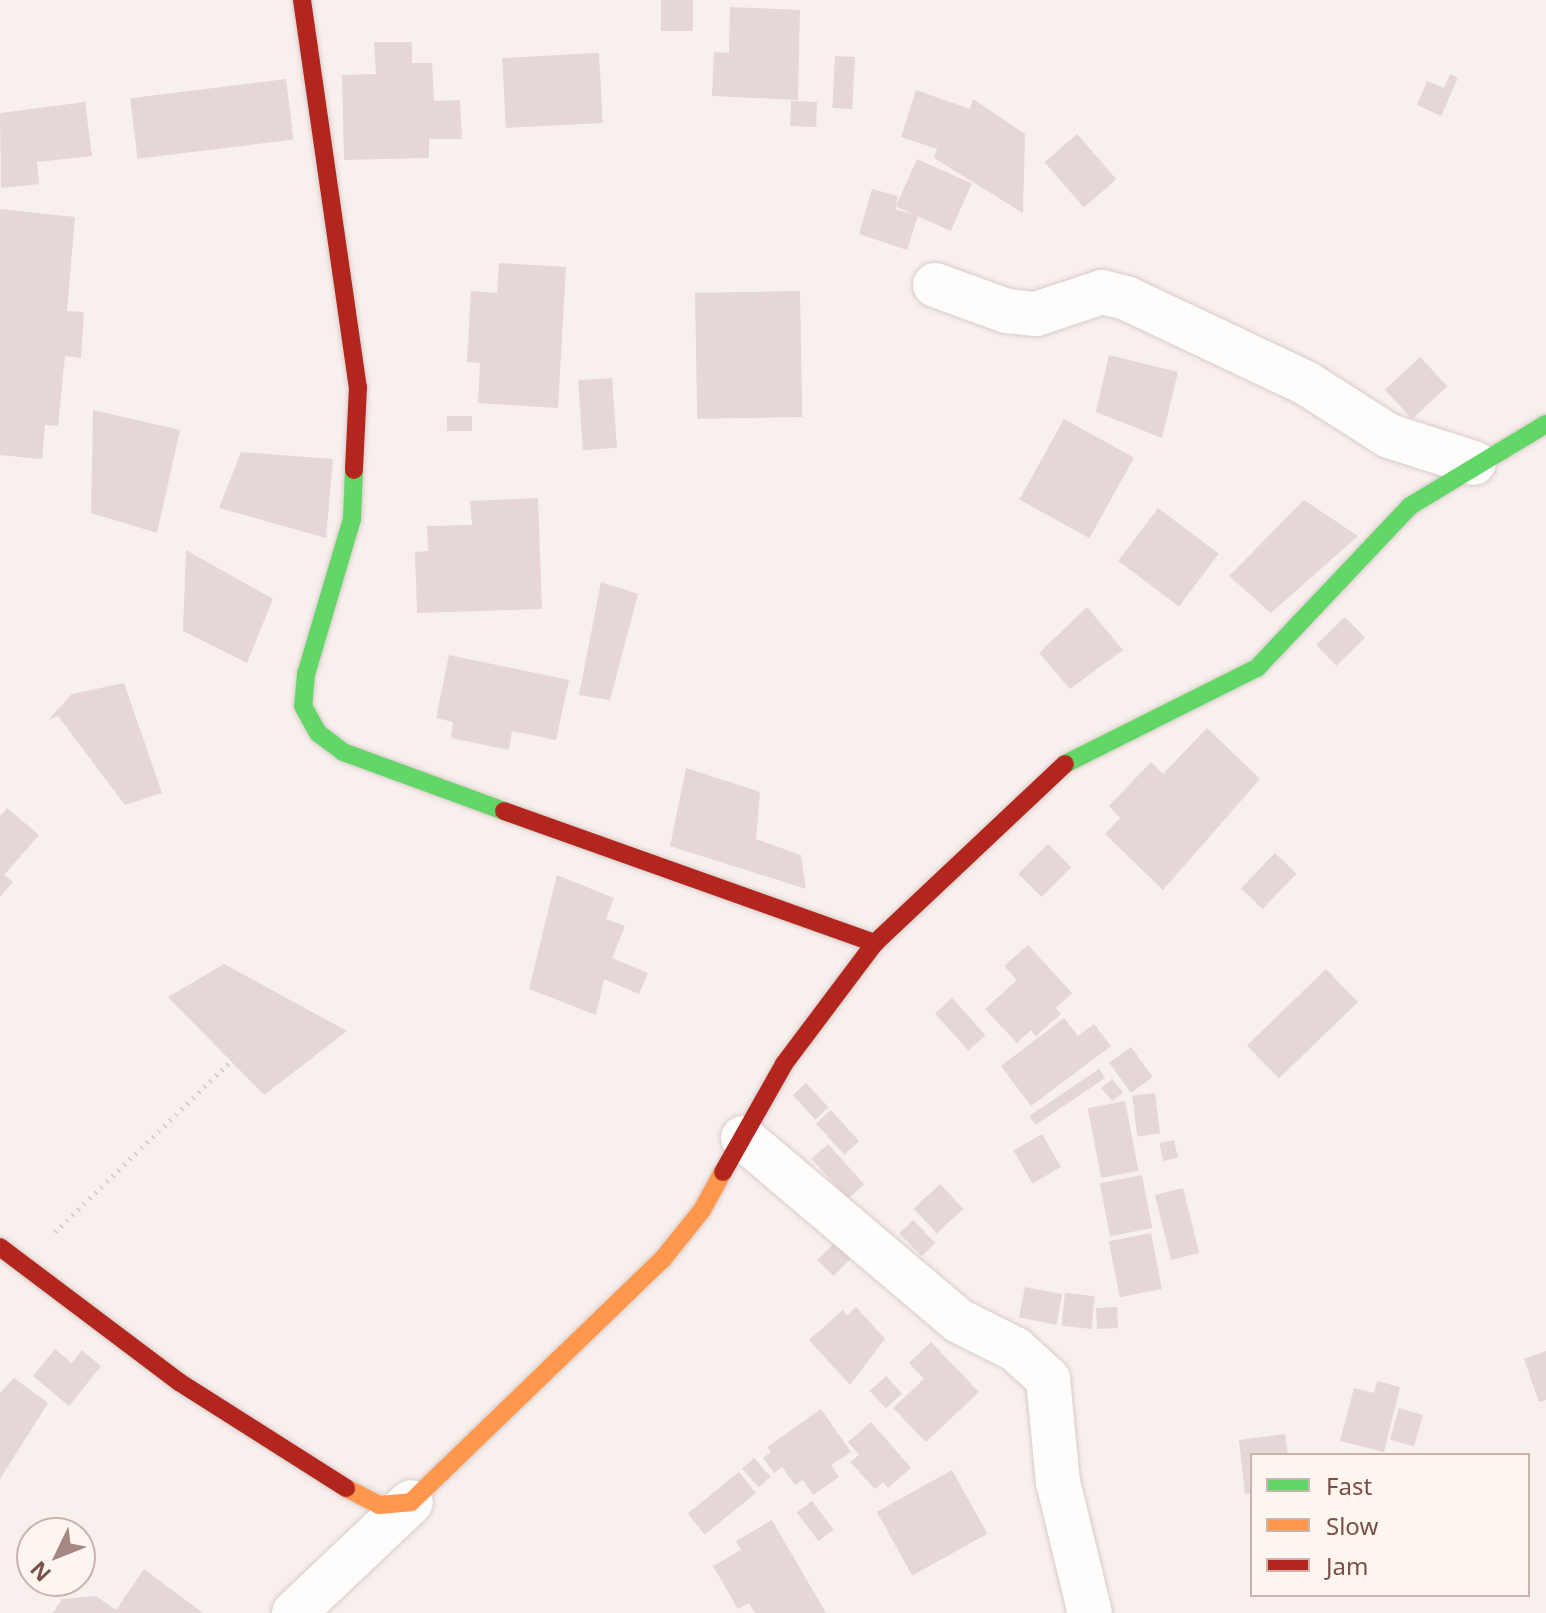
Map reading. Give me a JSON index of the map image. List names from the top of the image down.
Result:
{
  "legend": ["Fast", "Slow", "Jam"],
  "north": "bottom left"
}
